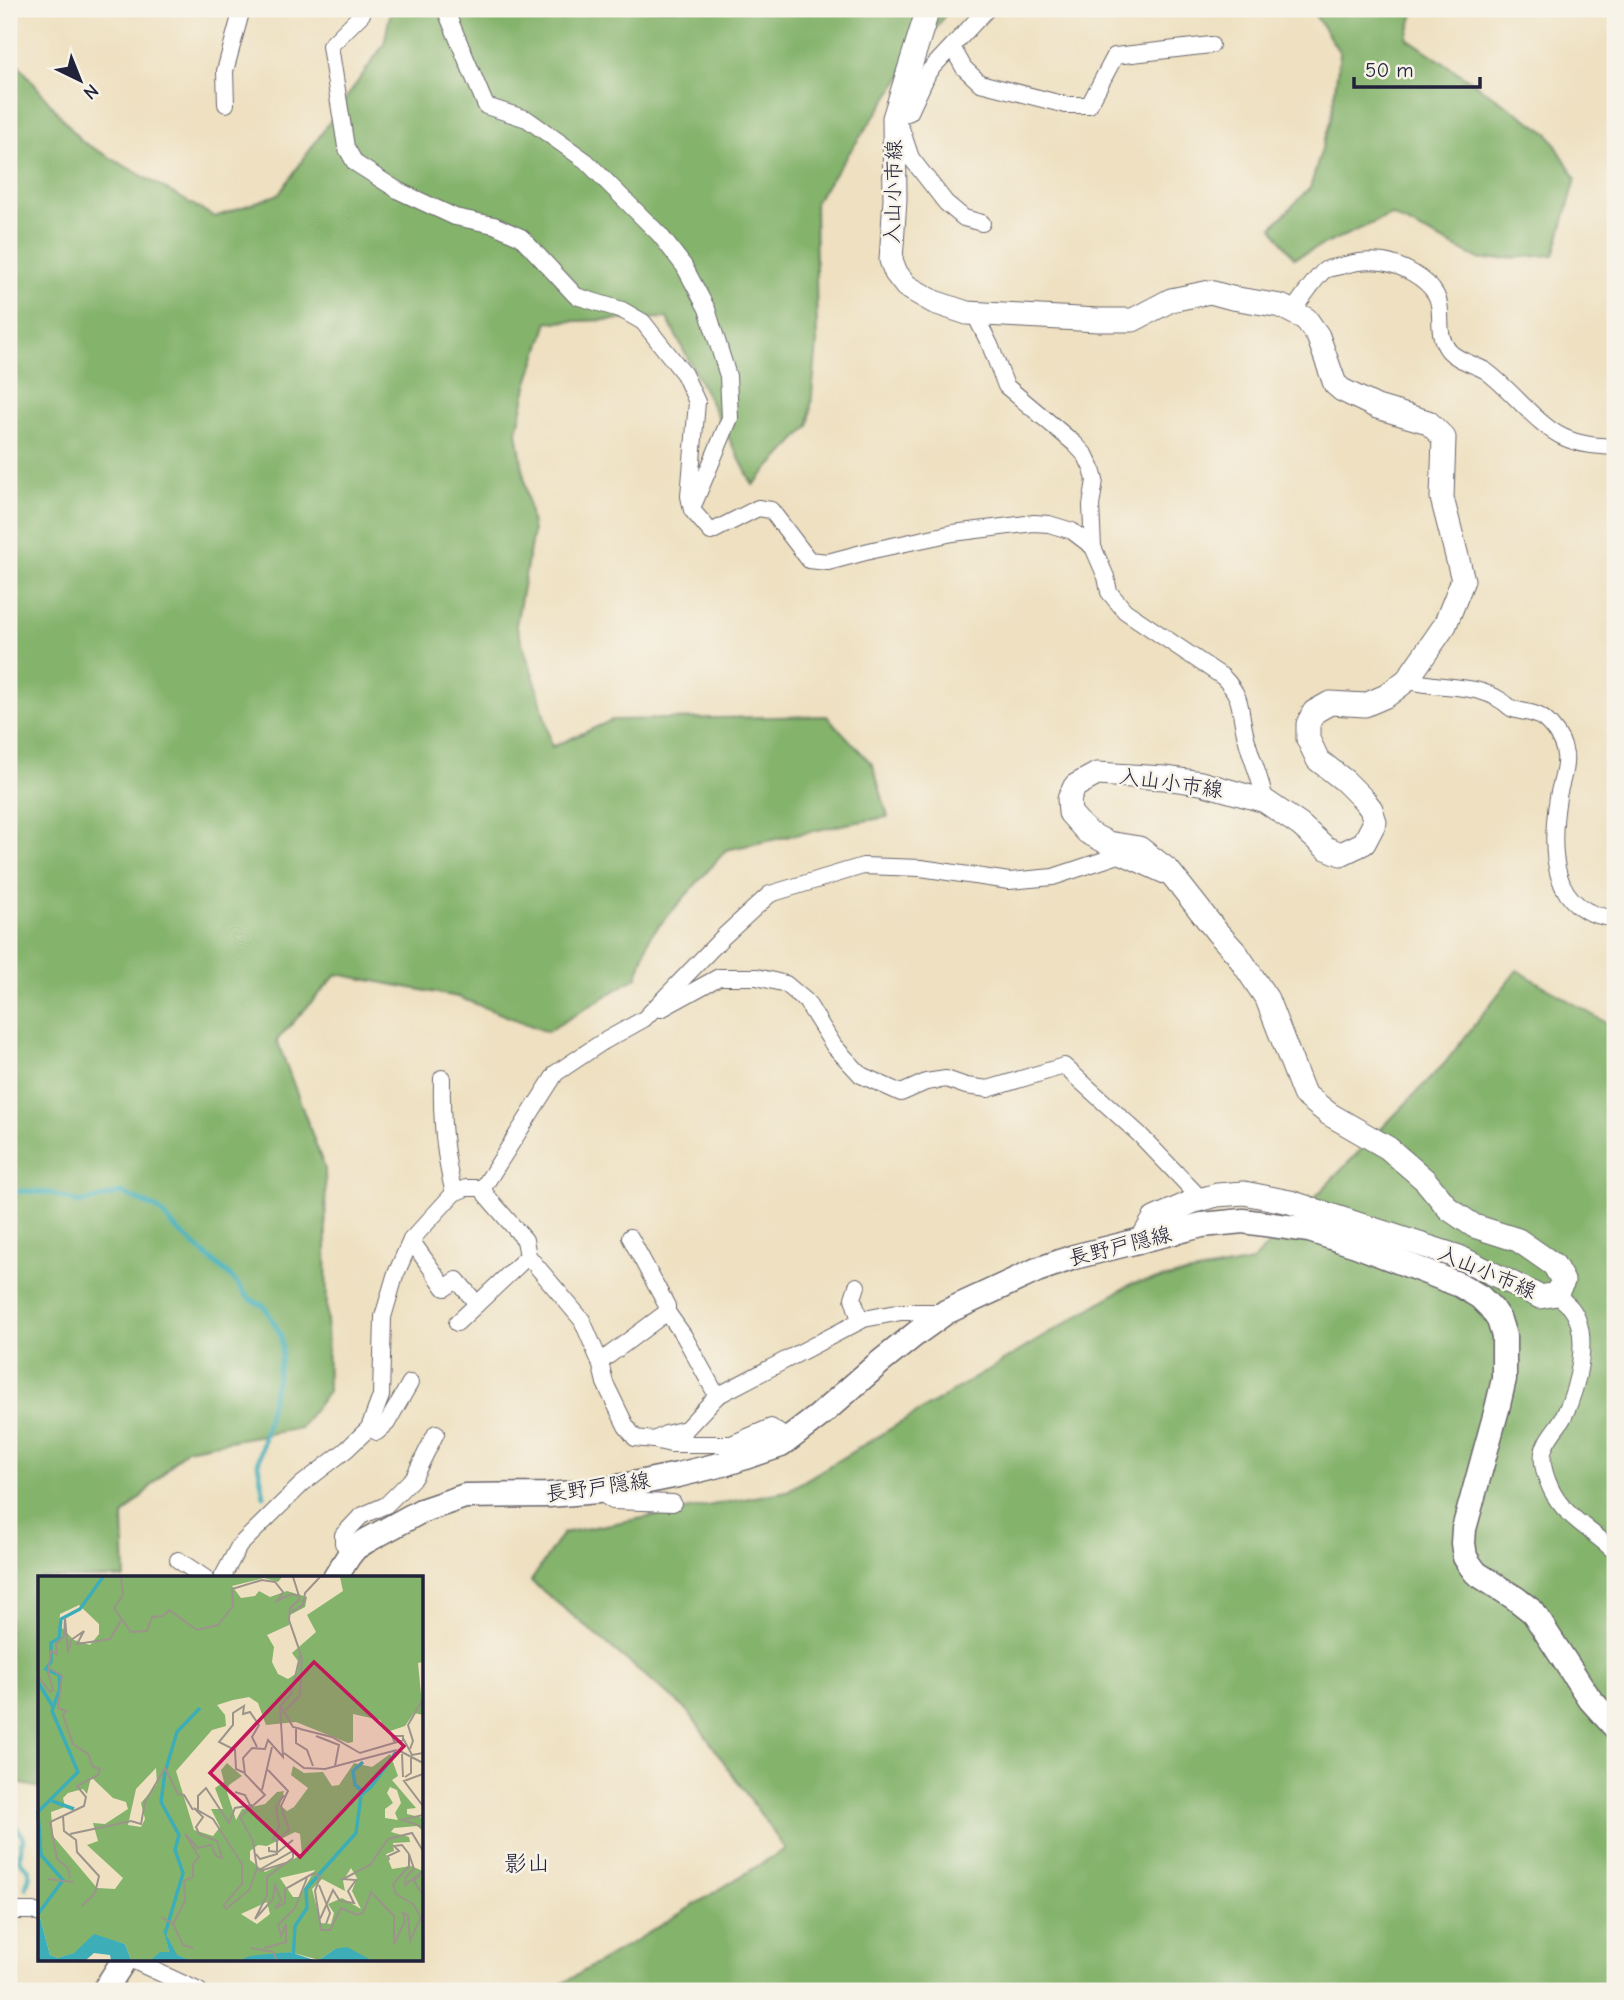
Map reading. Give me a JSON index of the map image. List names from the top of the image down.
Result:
{
  "streets": {
    "main road": ["入山小市線", "長野戸隠線"]
  },
  "crossings": [
    ["入山小市線", "長野戸隠線"]
  ],
  "districts": ["影山"],
  "scale_bar": "50 m",
  "north": "bottom right"
}
